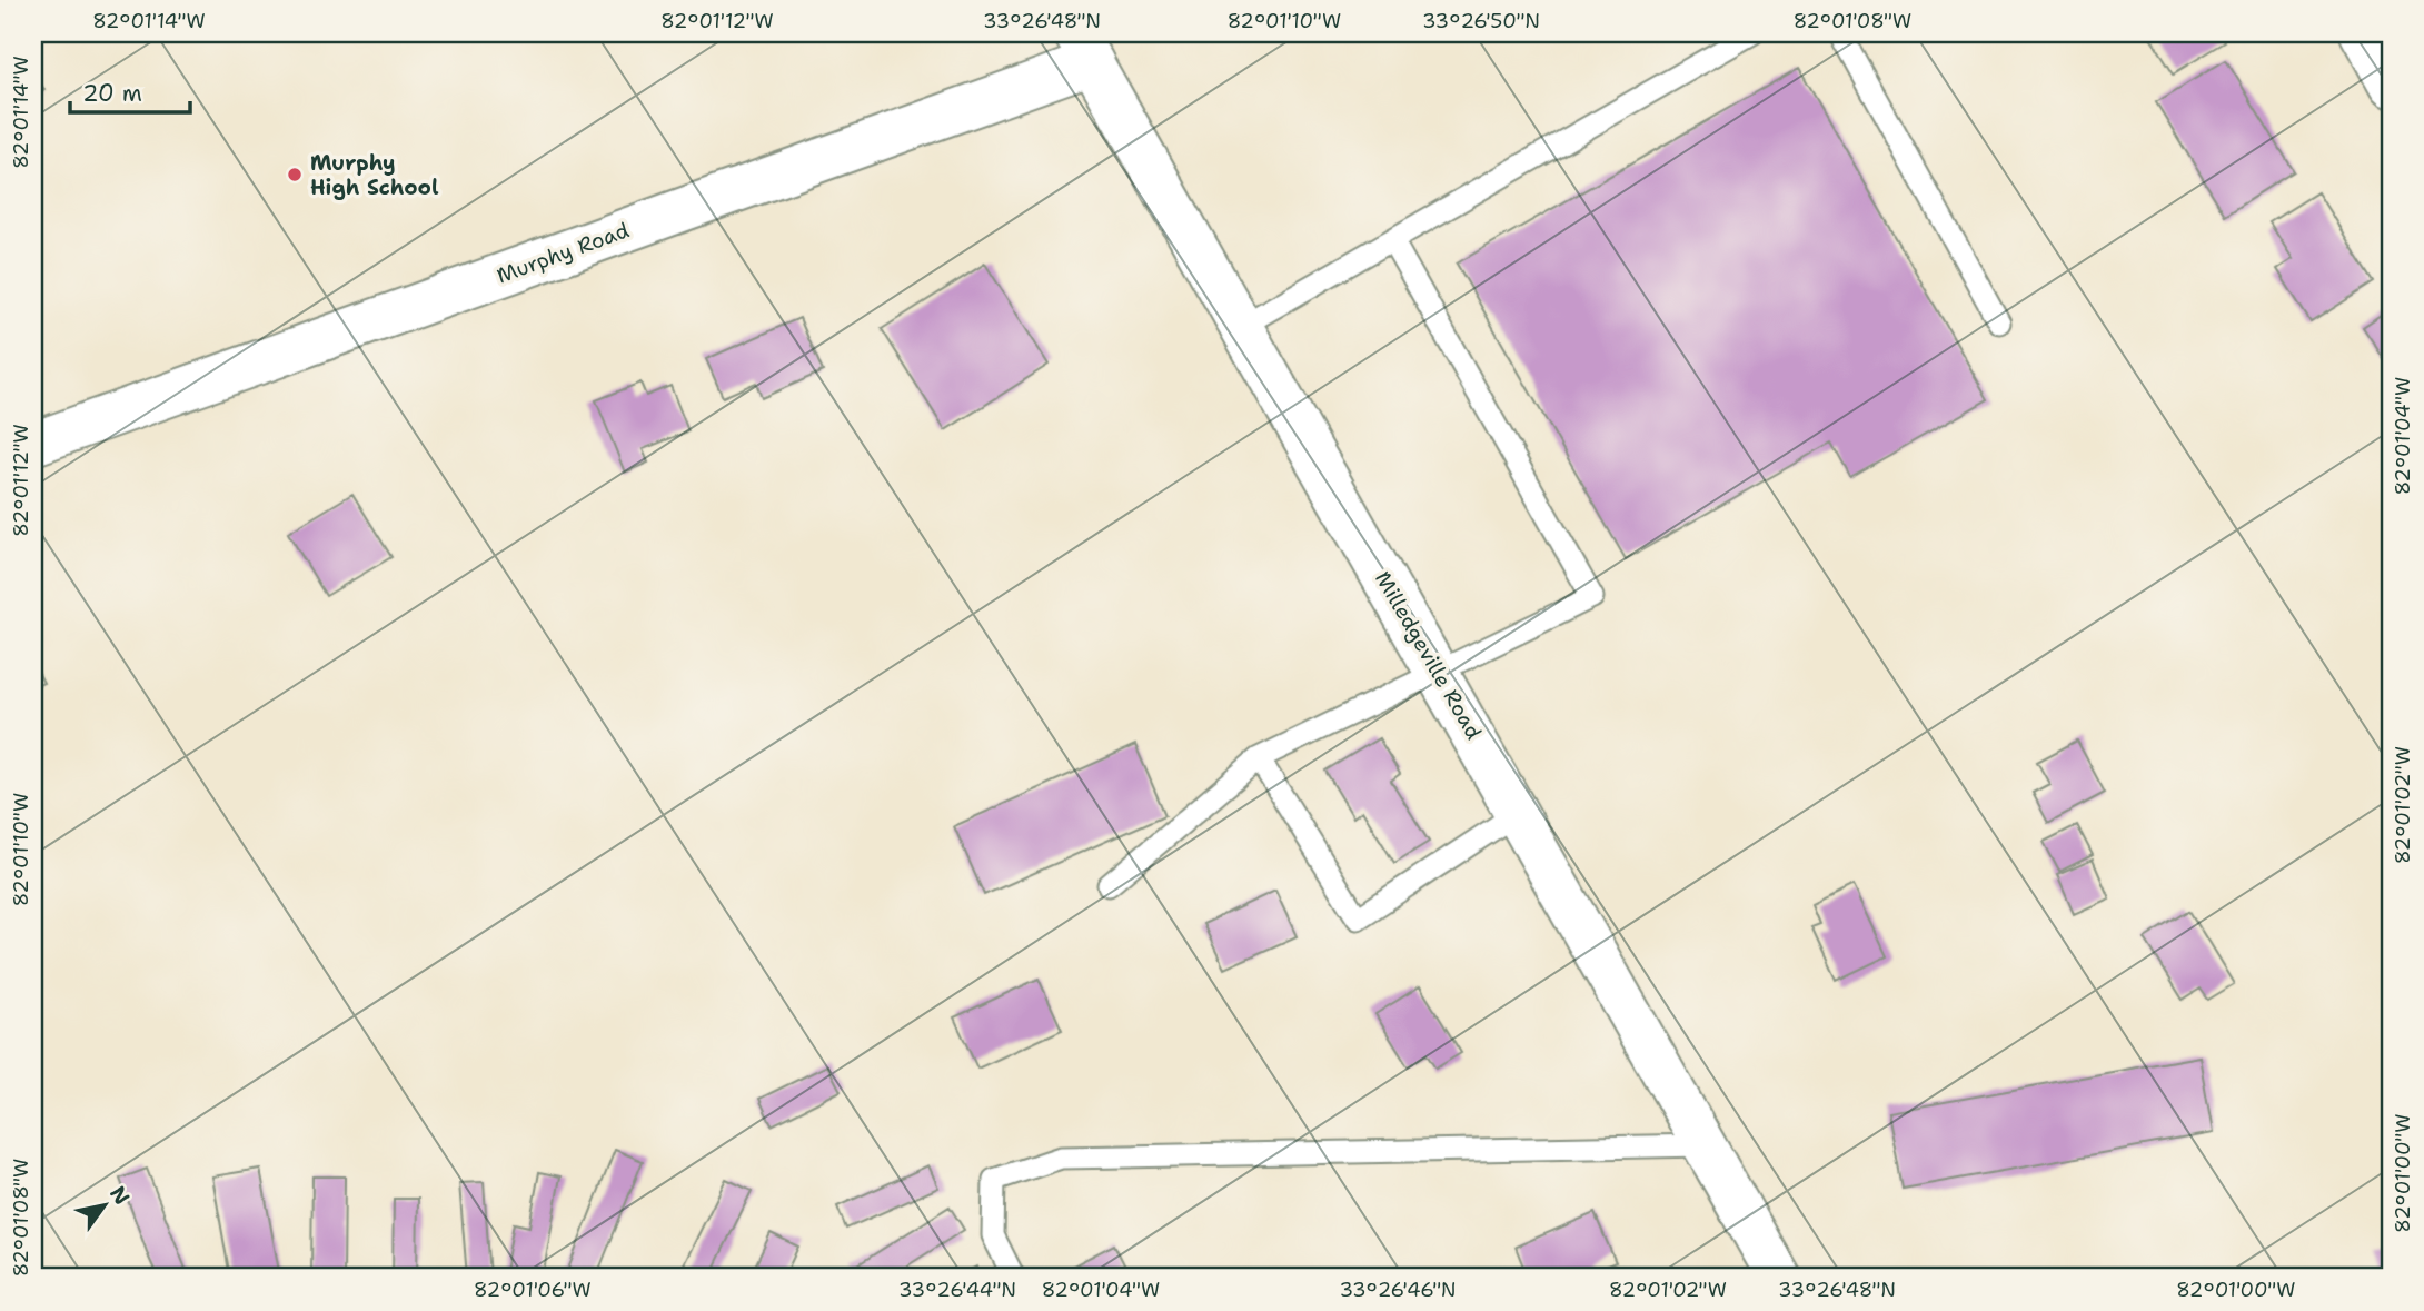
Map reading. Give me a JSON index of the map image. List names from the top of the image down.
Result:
{
  "streets": {
    "street": ["Murphy Road", "Milledgeville Road"]
  },
  "crossings": [
    ["Murphy Road", "Milledgeville Road"]
  ],
  "places": ["Murphy High School"],
  "scale_bar": "20 m",
  "north": "top right",
  "coordinates": [
    "82°01'14\"W",
    "82°01'12\"W",
    "33°26'48\"N",
    "82°01'10\"W",
    "33°26'50\"N",
    "82°01'08\"W",
    "82°01'04\"W",
    "82°01'02\"W",
    "82°01'00\"W",
    "82°01'06\"W",
    "33°26'44\"N",
    "33°26'46\"N"
  ]
}
